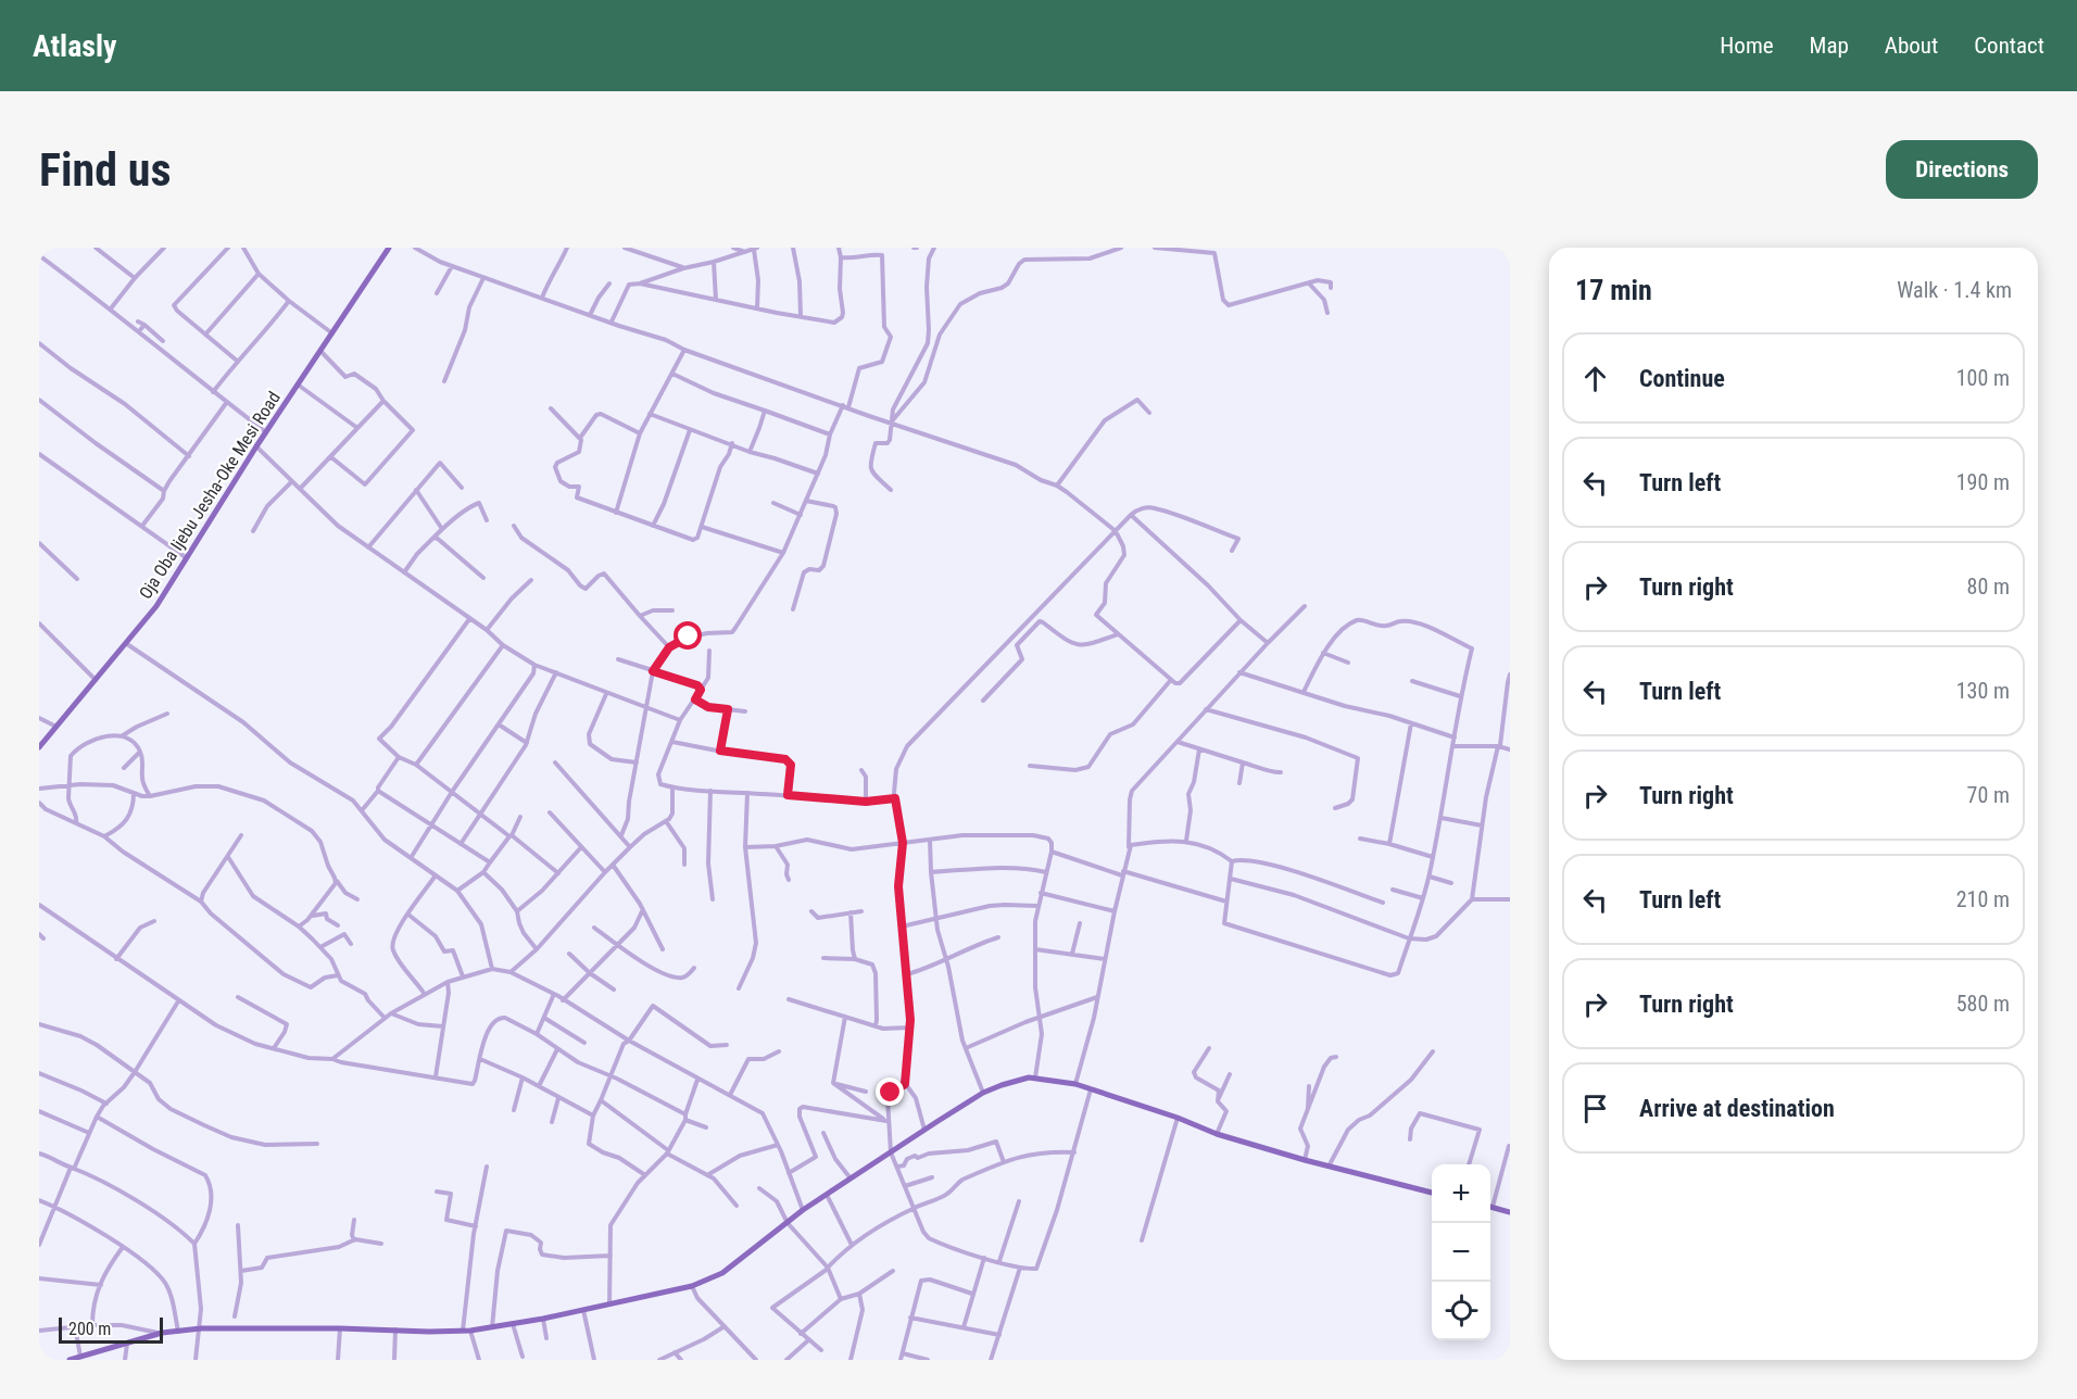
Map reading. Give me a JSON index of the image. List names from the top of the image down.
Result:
{
  "streets": {
    "main road": ["Oja Oba Ijebu Jesha-Oke Mesi Road"]
  },
  "scale_bar": "200 m",
  "page": {
    "header": "Atlasly",
    "nav": [
      "Home",
      "Map",
      "About",
      "Contact"
    ],
    "buttons": "Directions",
    "title": "Find us",
    "heading": ["17 min", "Walk · 1.4 km"],
    "list": [
      ["Continue", "100 m"],
      ["Turn left", "190 m"],
      ["Turn right", "80 m"],
      ["Turn left", "130 m"],
      ["Turn right", "70 m"],
      ["Turn left", "210 m"],
      ["Turn right", "580 m"],
      "Arrive at destination"
    ],
    "map_buttons": ["+", "−"],
    "scale": "200 m"
  }
}
